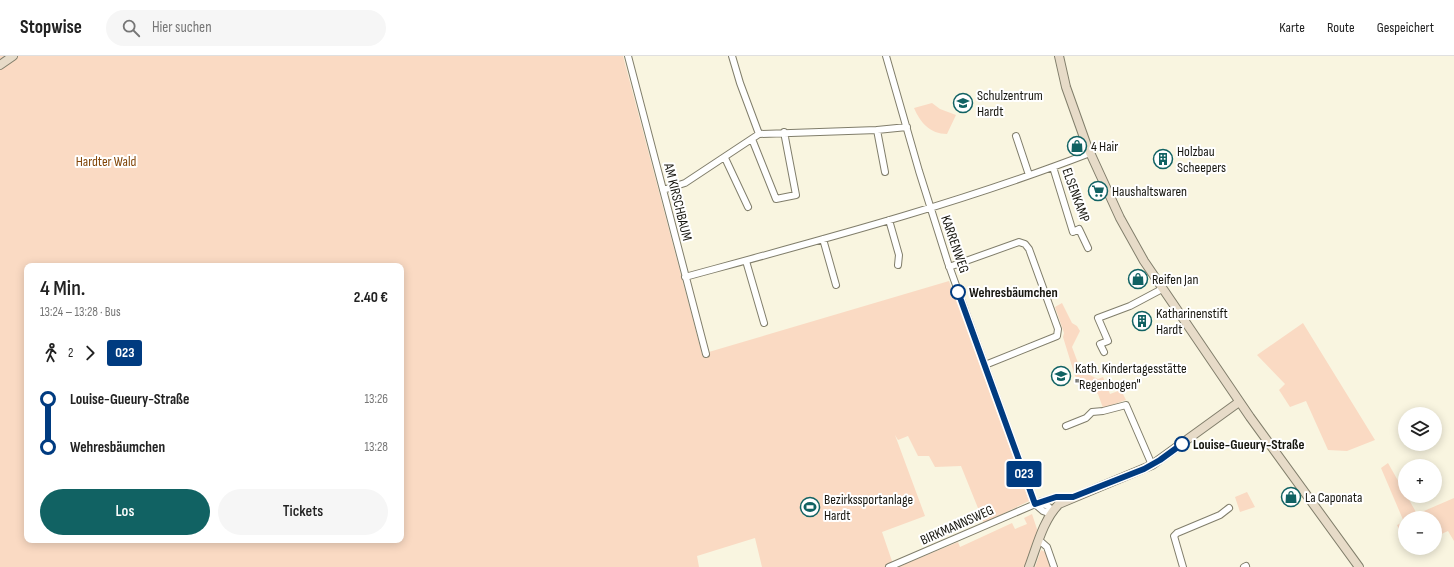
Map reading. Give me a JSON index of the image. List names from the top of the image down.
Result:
{
  "streets": {
    "street": [
      "ELSENKAMP",
      "AM KIRSCHBAUM",
      "KARRENWEG",
      "BIRKMANNSWEG"
    ]
  },
  "crossings": [
    ["KARRENWEG", "BIRKMANNSWEG"]
  ],
  "parks": ["Hardter Wald"],
  "places": {
    "school or university": ["Schulzentrum Hardt", "Kath. Kindertagesstätte \"Regenbogen\""],
    "shop": ["4 Hair", "Reifen Jan", "La Caponata"],
    "building": ["Holzbau Scheepers", "Katharinenstift Hardt"],
    "supermarket": ["Haushaltswaren"],
    "other": ["Wehresbäumchen", "Louise-Gueury-Straße"],
    "sports": ["Bezirkssportanlage Hardt"]
  },
  "lines": ["bus line 023"],
  "page": {
    "header": "Stopwise",
    "search": "Hier suchen",
    "nav": ["Karte", "Route", "Gespeichert"],
    "on_map": "023",
    "heading": ["4 Min.", "13:24 – 13:28 · Bus", "2.40 €"],
    "legs": ["2", "023"],
    "list": [
      {
        "name": "Louise-Gueury-Straße",
        "value": "13:26"
      },
      {
        "name": "Wehresbäumchen",
        "value": "13:28"
      }
    ],
    "map_buttons": ["+", "−"],
    "buttons": ["Los", "Tickets"]
  }
}
